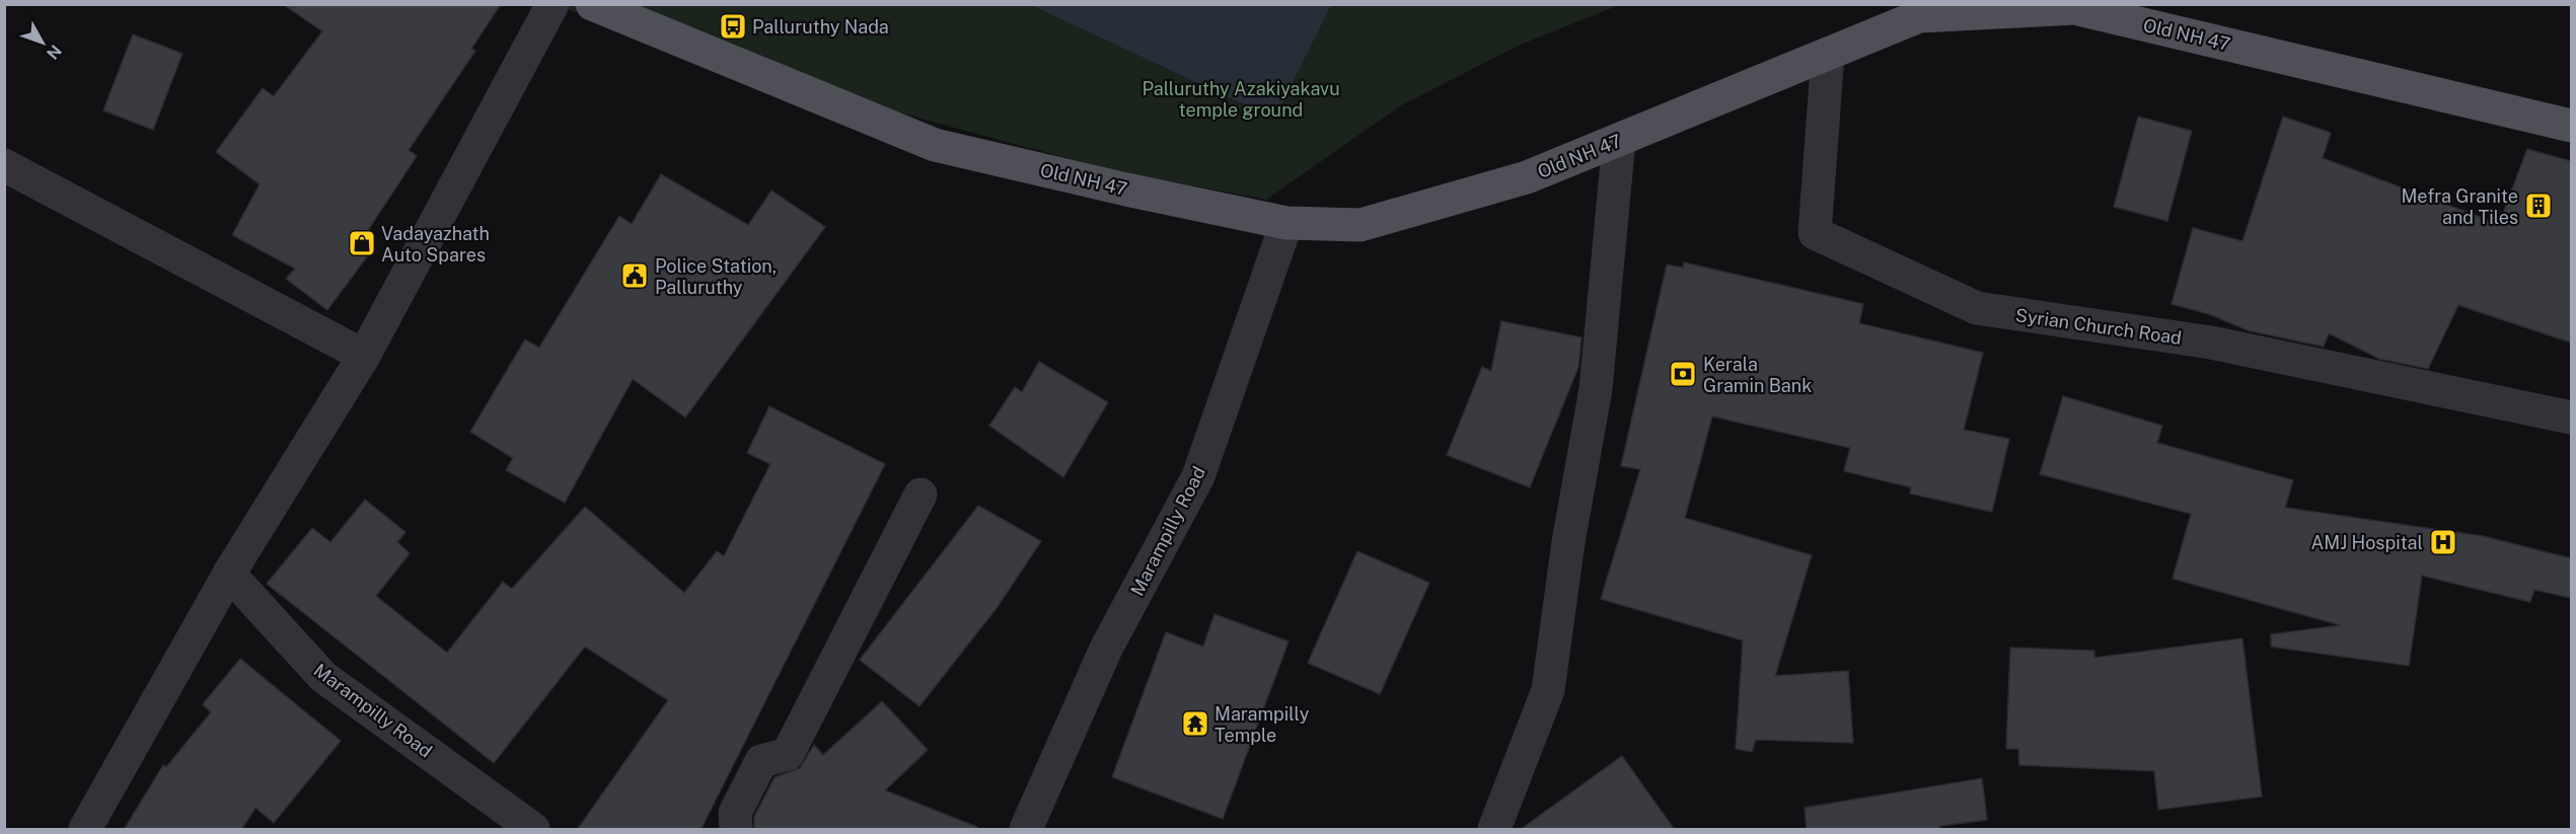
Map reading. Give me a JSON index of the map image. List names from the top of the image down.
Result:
{
  "streets": {
    "main road": ["Old NH 47"],
    "street": ["Syrian Church Road", "Marampilly Road"]
  },
  "crossings": [
    ["Old NH 47", "Syrian Church Road"],
    ["Old NH 47", "Marampilly Road"]
  ],
  "parks": ["Palluruthy Azakiyakavu temple ground"],
  "places": {
    "bus stop": ["Palluruthy Nada"],
    "building": ["Mefra Granite and Tiles"],
    "shop": ["Vadayazhath Auto Spares"],
    "public building": ["Police Station, Palluruthy"],
    "bank": ["Kerala Gramin Bank"],
    "hospital": ["AMJ Hospital"],
    "temple": ["Marampilly Temple"]
  },
  "north": "bottom right"
}
